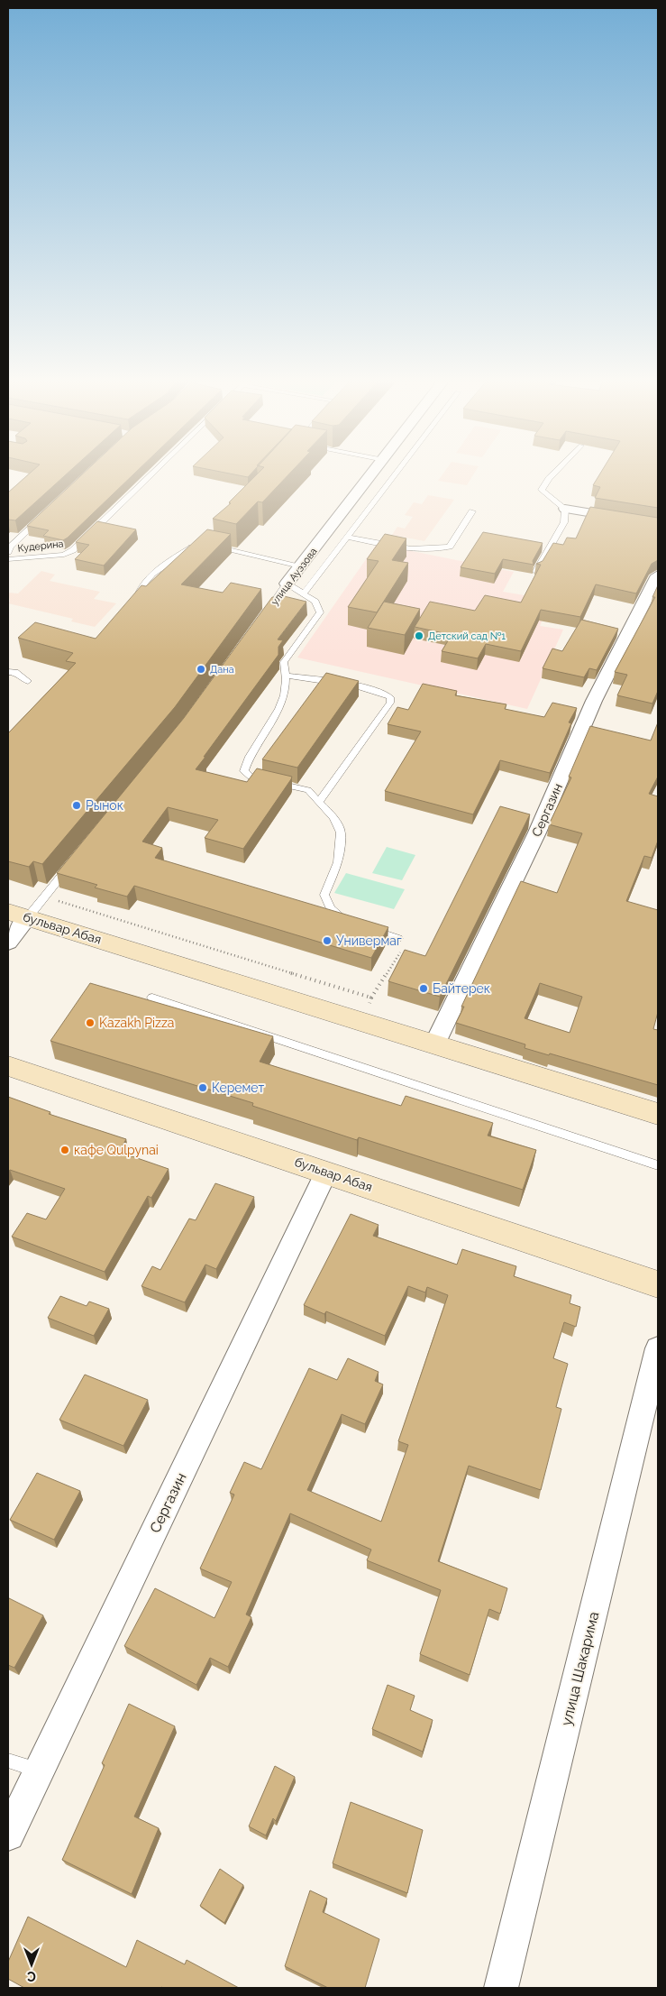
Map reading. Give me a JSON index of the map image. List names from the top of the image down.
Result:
{
  "streets": {
    "main road": ["бульвар Абая"],
    "street": ["улица Ауэзова", "Сергазин", "улица Шакарима"],
    "lane": ["Кудерина"]
  },
  "crossings": [
    ["Сергазин", "бульвар Абая"]
  ],
  "places": [
    "Детский сад №1",
    "Дана",
    "Рынок",
    "Универмаг",
    "Байтерек",
    "Kazakh Pizza",
    "Керемет",
    "кафе Qulpynai"
  ],
  "north": "bottom"
}
